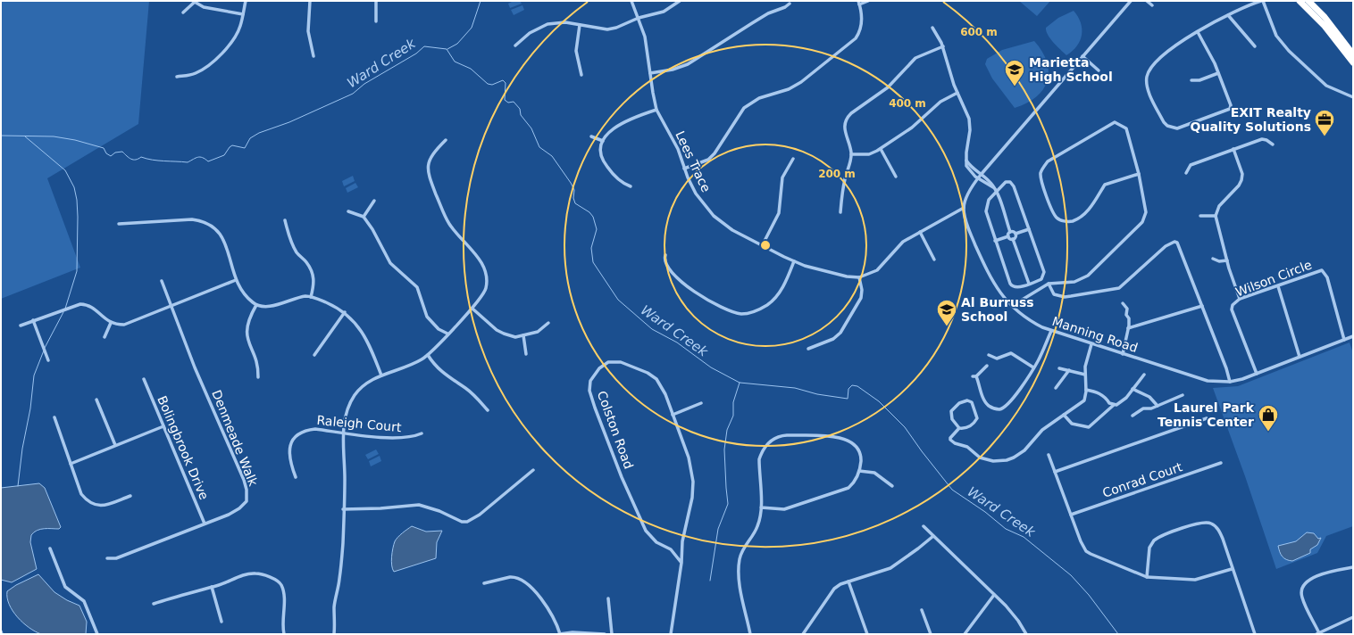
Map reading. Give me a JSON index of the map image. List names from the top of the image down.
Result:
{
  "streets": {
    "street": [
      "Lees Trace",
      "Wilson Circle",
      "Manning Road",
      "Raleigh Court",
      "Colston Road",
      "Denmeade Walk",
      "Bolingbrook Drive",
      "Conrad Court"
    ]
  },
  "crossings": [
    ["Wilson Circle", "Manning Road"],
    ["Denmeade Walk", "Bolingbrook Drive"]
  ],
  "water": ["Ward Creek"],
  "places": {
    "school or university": ["Marietta High School", "Al Burruss School"],
    "office": ["EXIT Realty Quality Solutions"],
    "shop": ["Laurel Park Tennis Center"]
  },
  "rings": ["600 m", "400 m", "200 m"]
}
